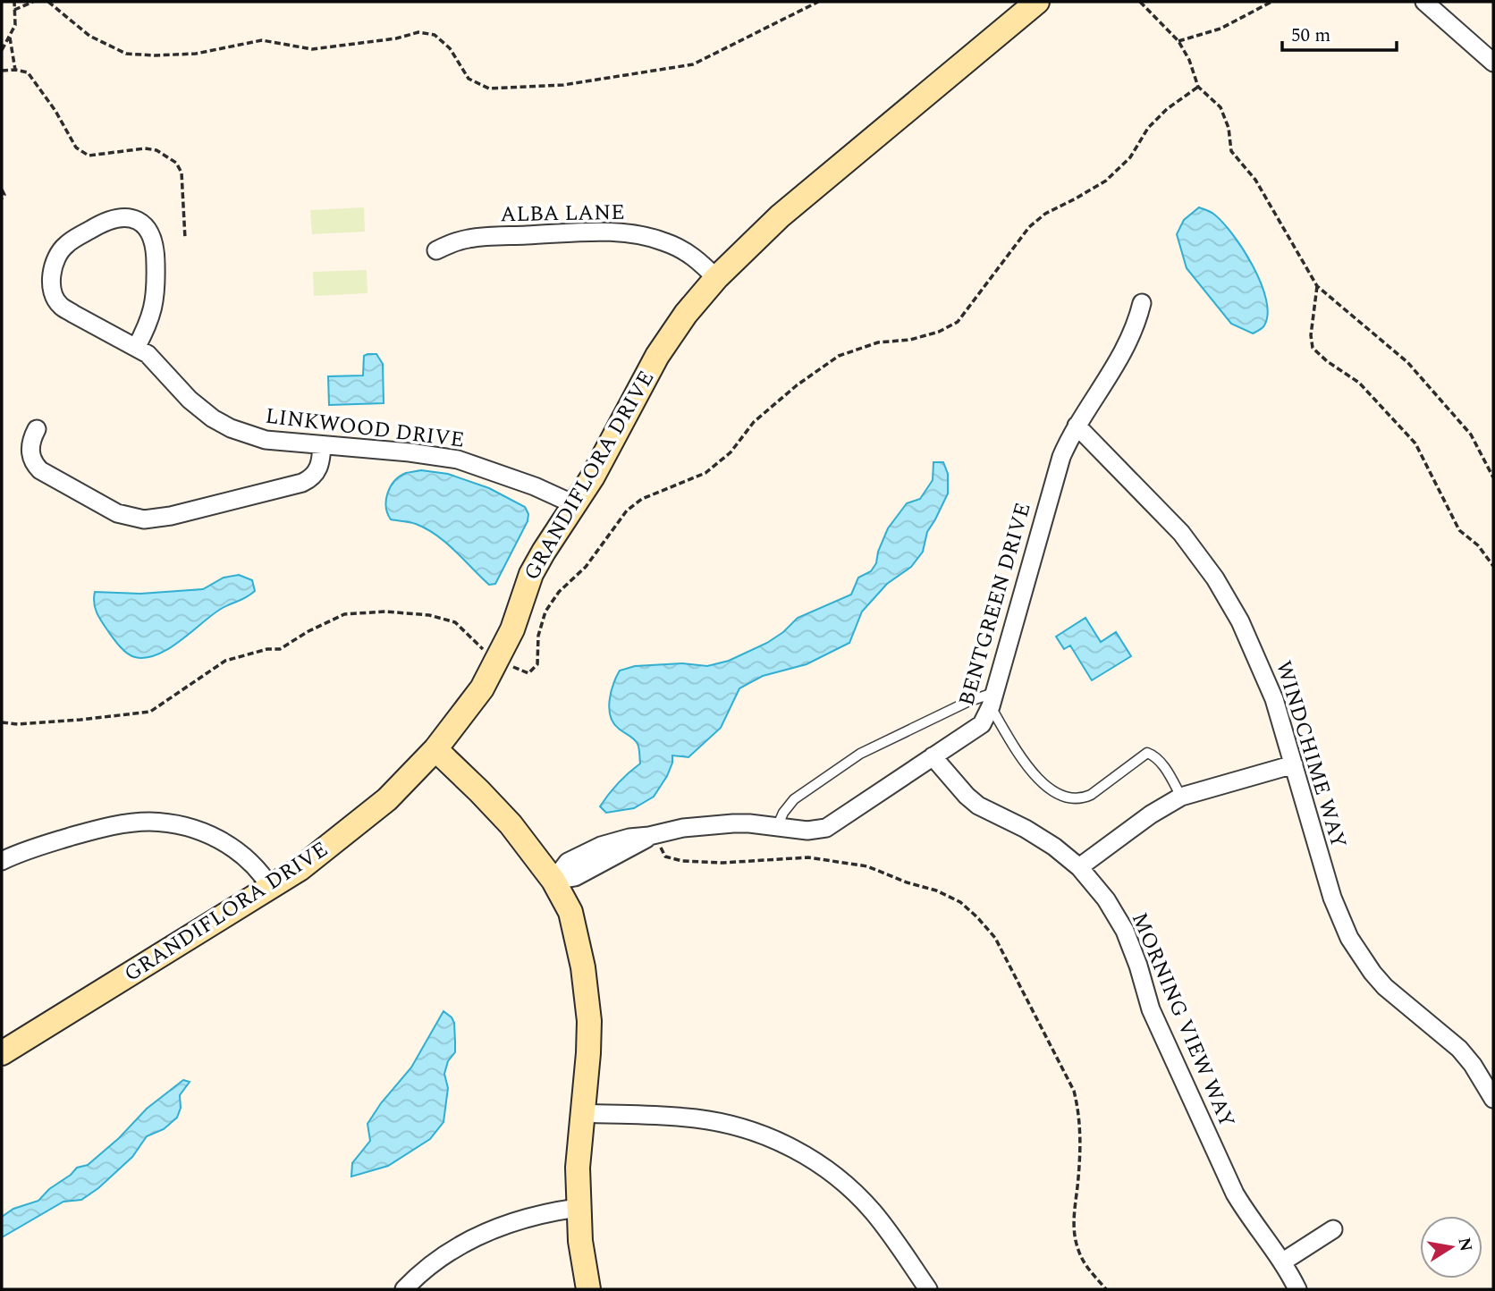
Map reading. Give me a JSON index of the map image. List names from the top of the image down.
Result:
{
  "streets": {
    "street": [
      "ALBA LANE",
      "LINKWOOD DRIVE",
      "GRANDIFLORA DRIVE",
      "BENTGREEN DRIVE",
      "WINDCHIME WAY",
      "MORNING VIEW WAY"
    ]
  },
  "crossings": [
    ["ALBA LANE", "GRANDIFLORA DRIVE"],
    ["LINKWOOD DRIVE", "GRANDIFLORA DRIVE"],
    ["BENTGREEN DRIVE", "WINDCHIME WAY"],
    ["BENTGREEN DRIVE", "MORNING VIEW WAY"]
  ],
  "scale_bar": "50 m",
  "north": "right"
}
